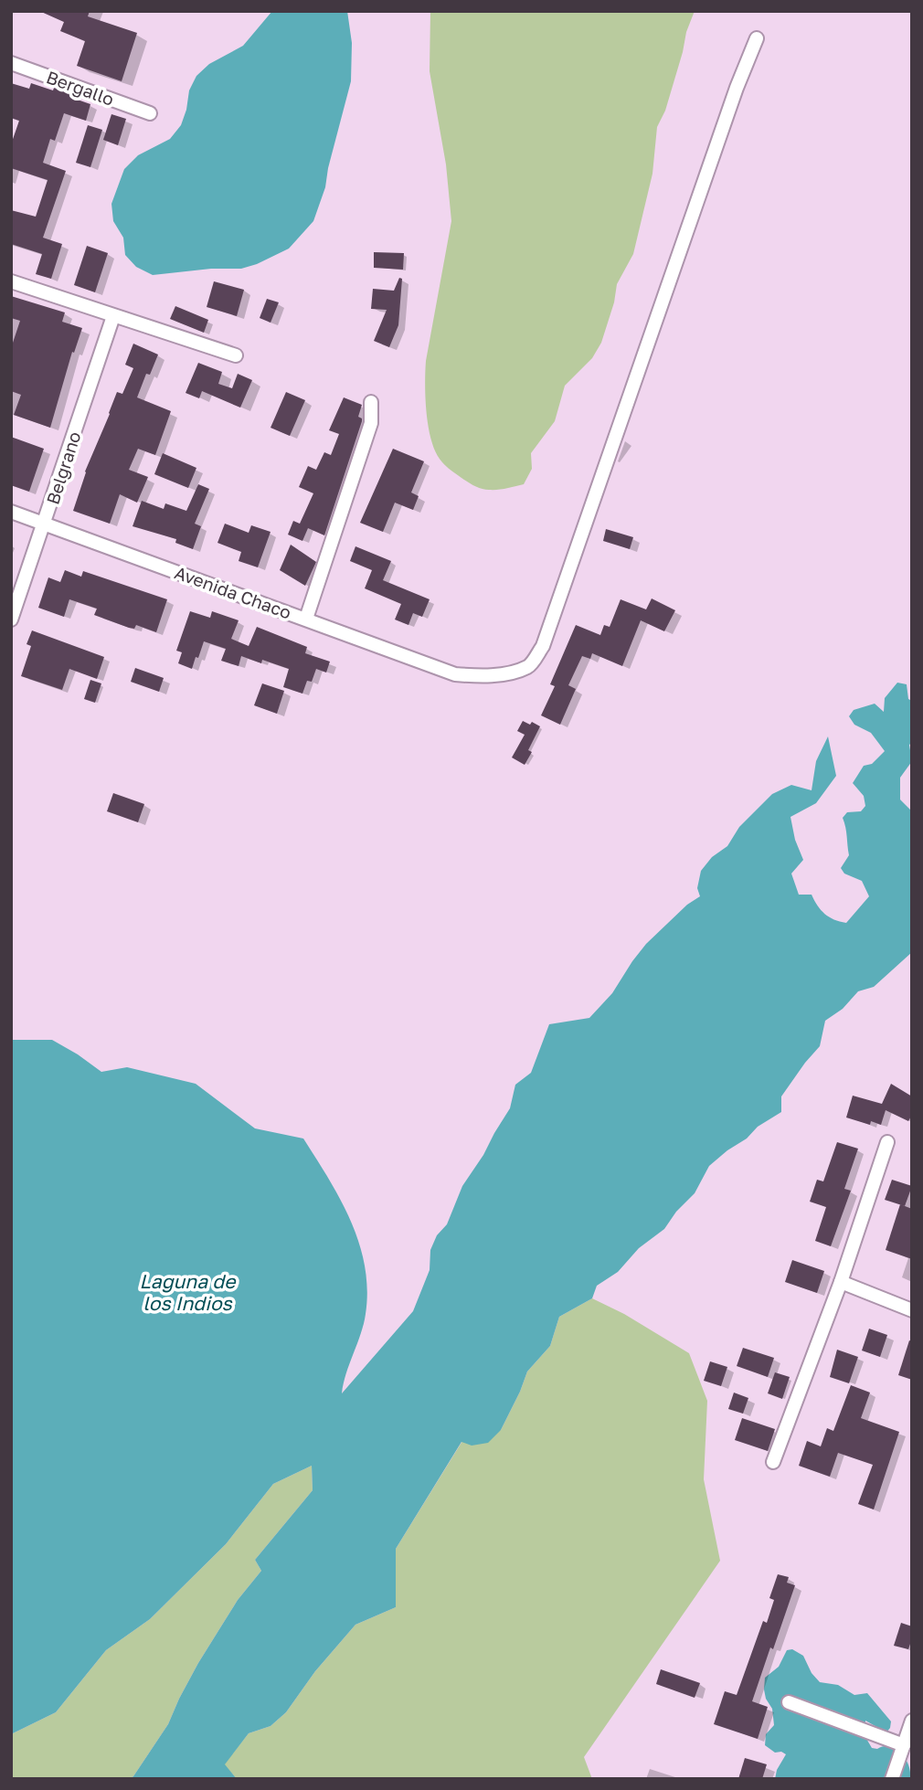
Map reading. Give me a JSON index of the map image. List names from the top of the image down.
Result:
{
  "streets": {
    "street": ["Bergallo", "Belgrano", "Avenida Chaco"]
  },
  "crossings": [
    ["Belgrano", "Avenida Chaco"]
  ],
  "water": ["Laguna de los Indios"]
}
